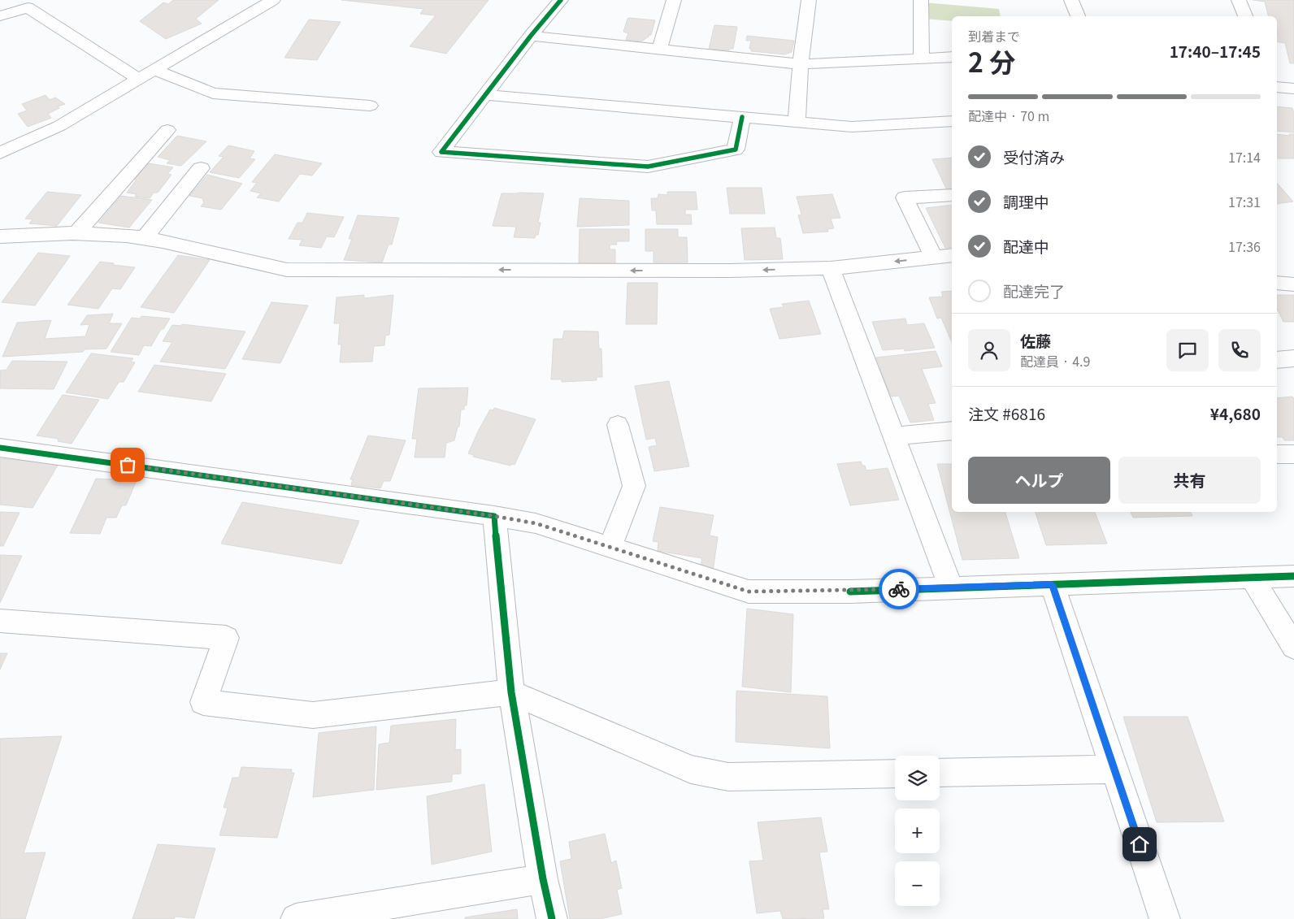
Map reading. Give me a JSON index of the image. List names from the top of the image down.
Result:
{
  "page": {
    "heading": ["2 分", "到着まで", "17:40–17:45"],
    "panel": [
      "佐藤",
      "配達員 · 4.9",
      "注文 #6816",
      "¥4,680"
    ],
    "bar": "配達中 · 70 m",
    "list": [
      ["受付済み", "17:14"],
      ["調理中", "17:31"],
      ["配達中", "17:36"],
      "配達完了"
    ],
    "buttons": ["ヘルプ", "共有"],
    "map_buttons": ["+", "−"]
  }
}
